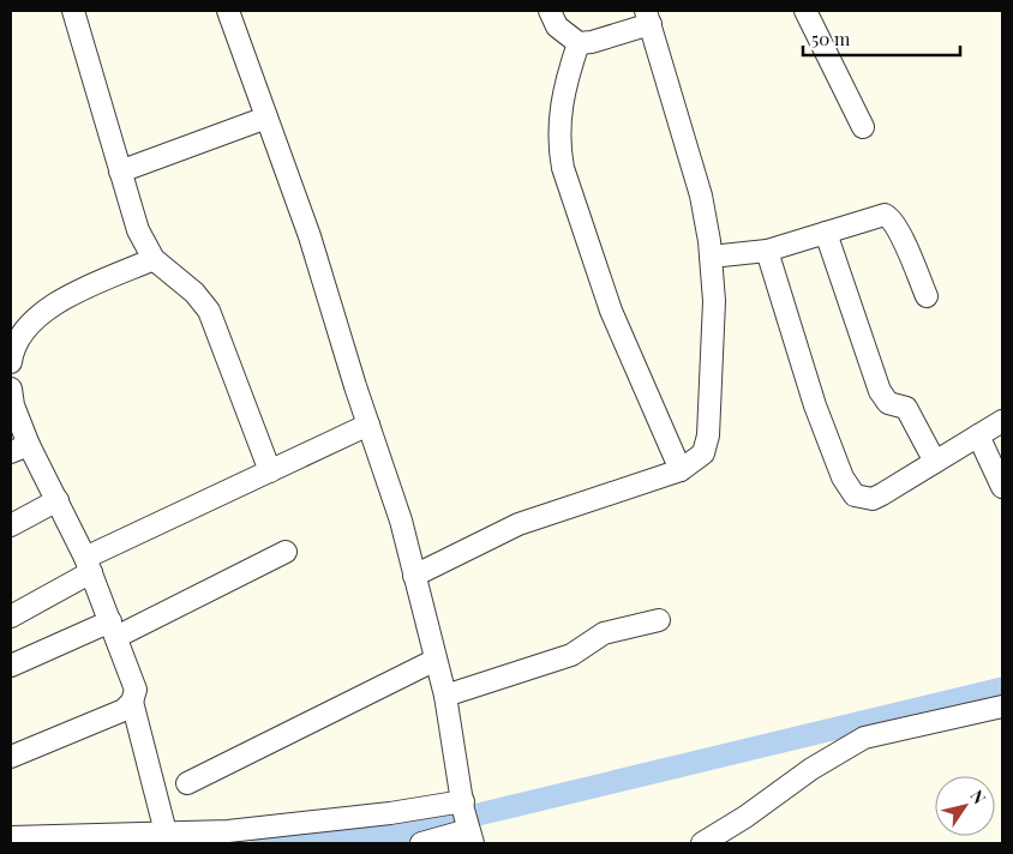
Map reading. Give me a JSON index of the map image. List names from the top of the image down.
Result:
{
  "scale_bar": "50 m",
  "north": "top right"
}
